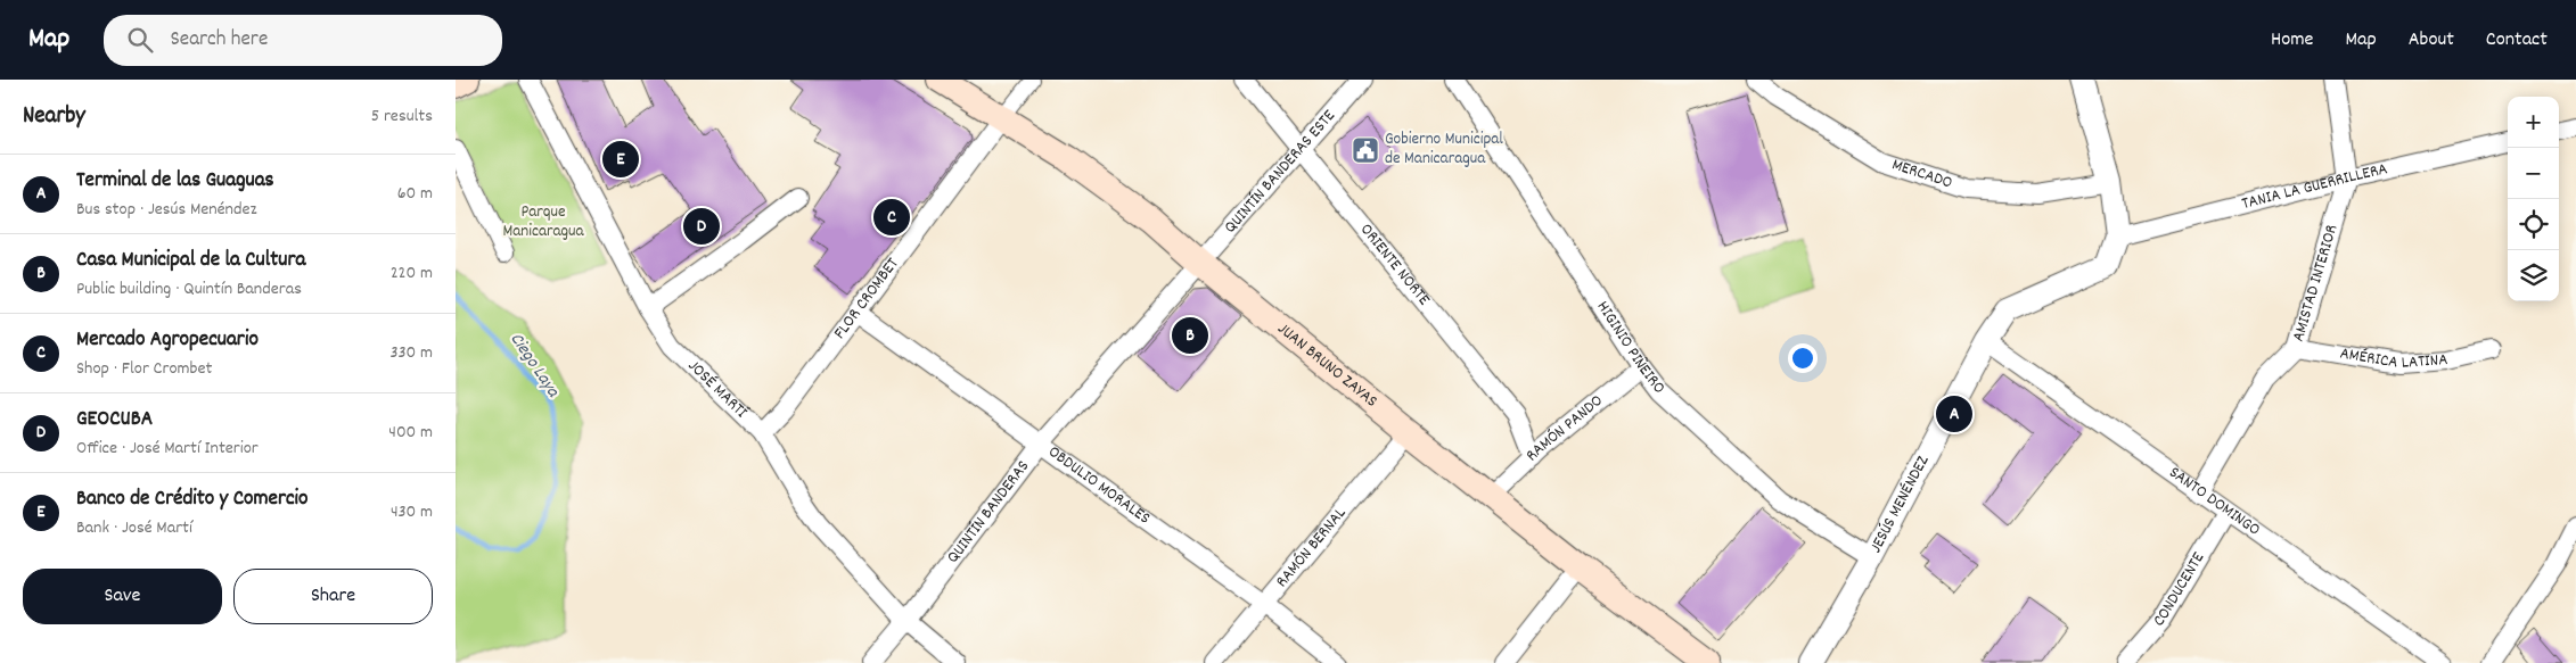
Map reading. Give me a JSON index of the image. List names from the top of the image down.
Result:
{
  "streets": {
    "main road": ["JUAN BRUNO ZAYAS"],
    "street": [
      "QUINTÍN BANDERAS ESTE",
      "MERCADO",
      "TANIA LA GUERRILLERA",
      "ORIENTE NORTE",
      "AMISTAD INTERIOR",
      "FLOR CROMBET",
      "HIGINIO PIÑEIRO",
      "AMÉRICA LATINA",
      "JOSÉ MARTÍ",
      "RAMÓN PANDO",
      "OBDULIO MORALES",
      "SANTO DOMINGO",
      "JESÚS MENÉNDEZ",
      "QUINTÍN BANDERAS",
      "RAMÓN BERNAL",
      "CONDUCENTE"
    ]
  },
  "crossings": [
    ["QUINTÍN BANDERAS ESTE", "ORIENTE NORTE"],
    ["QUINTÍN BANDERAS ESTE", "JUAN BRUNO ZAYAS"],
    ["QUINTÍN BANDERAS ESTE", "QUINTÍN BANDERAS"],
    ["MERCADO", "JESÚS MENÉNDEZ"],
    ["TANIA LA GUERRILLERA", "AMISTAD INTERIOR"],
    ["TANIA LA GUERRILLERA", "JESÚS MENÉNDEZ"],
    ["ORIENTE NORTE", "RAMÓN PANDO"],
    ["AMISTAD INTERIOR", "AMÉRICA LATINA"],
    ["AMISTAD INTERIOR", "SANTO DOMINGO"],
    ["FLOR CROMBET", "JUAN BRUNO ZAYAS"],
    ["FLOR CROMBET", "JOSÉ MARTÍ"],
    ["FLOR CROMBET", "OBDULIO MORALES"],
    ["HIGINIO PIÑEIRO", "RAMÓN PANDO"],
    ["HIGINIO PIÑEIRO", "JESÚS MENÉNDEZ"],
    ["JUAN BRUNO ZAYAS", "RAMÓN PANDO"],
    ["JUAN BRUNO ZAYAS", "QUINTÍN BANDERAS"],
    ["JUAN BRUNO ZAYAS", "RAMÓN BERNAL"],
    ["JOSÉ MARTÍ", "QUINTÍN BANDERAS"],
    ["OBDULIO MORALES", "QUINTÍN BANDERAS"],
    ["OBDULIO MORALES", "RAMÓN BERNAL"],
    ["SANTO DOMINGO", "JESÚS MENÉNDEZ"],
    ["SANTO DOMINGO", "CONDUCENTE"]
  ],
  "water": ["Ciego Laya"],
  "parks": ["Parque Manicaragua"],
  "places": {
    "public building": ["Gobierno Municipal de Manicaragua"]
  },
  "page": {
    "header": "Map",
    "search": "Search here",
    "nav": [
      "Home",
      "Map",
      "About",
      "Contact"
    ],
    "heading": ["Nearby", "5 results"],
    "map_buttons": ["+", "−"],
    "pins": [
      "E",
      "C",
      "D",
      "B",
      "A"
    ],
    "list": [
      {
        "mark": "A",
        "name": "Terminal de las Guaguas",
        "note": "Bus stop · Jesús Menéndez",
        "value": "60 m"
      },
      {
        "mark": "B",
        "name": "Casa Municipal de la Cultura",
        "note": "Public building · Quintín Banderas",
        "value": "220 m"
      },
      {
        "mark": "C",
        "name": "Mercado Agropecuario",
        "note": "Shop · Flor Crombet",
        "value": "330 m"
      },
      {
        "mark": "D",
        "name": "GEOCUBA",
        "note": "Office · José Martí Interior",
        "value": "400 m"
      },
      {
        "mark": "E",
        "name": "Banco de Crédito y Comercio",
        "note": "Bank · José Martí",
        "value": "430 m"
      }
    ],
    "buttons": ["Save", "Share"]
  }
}
